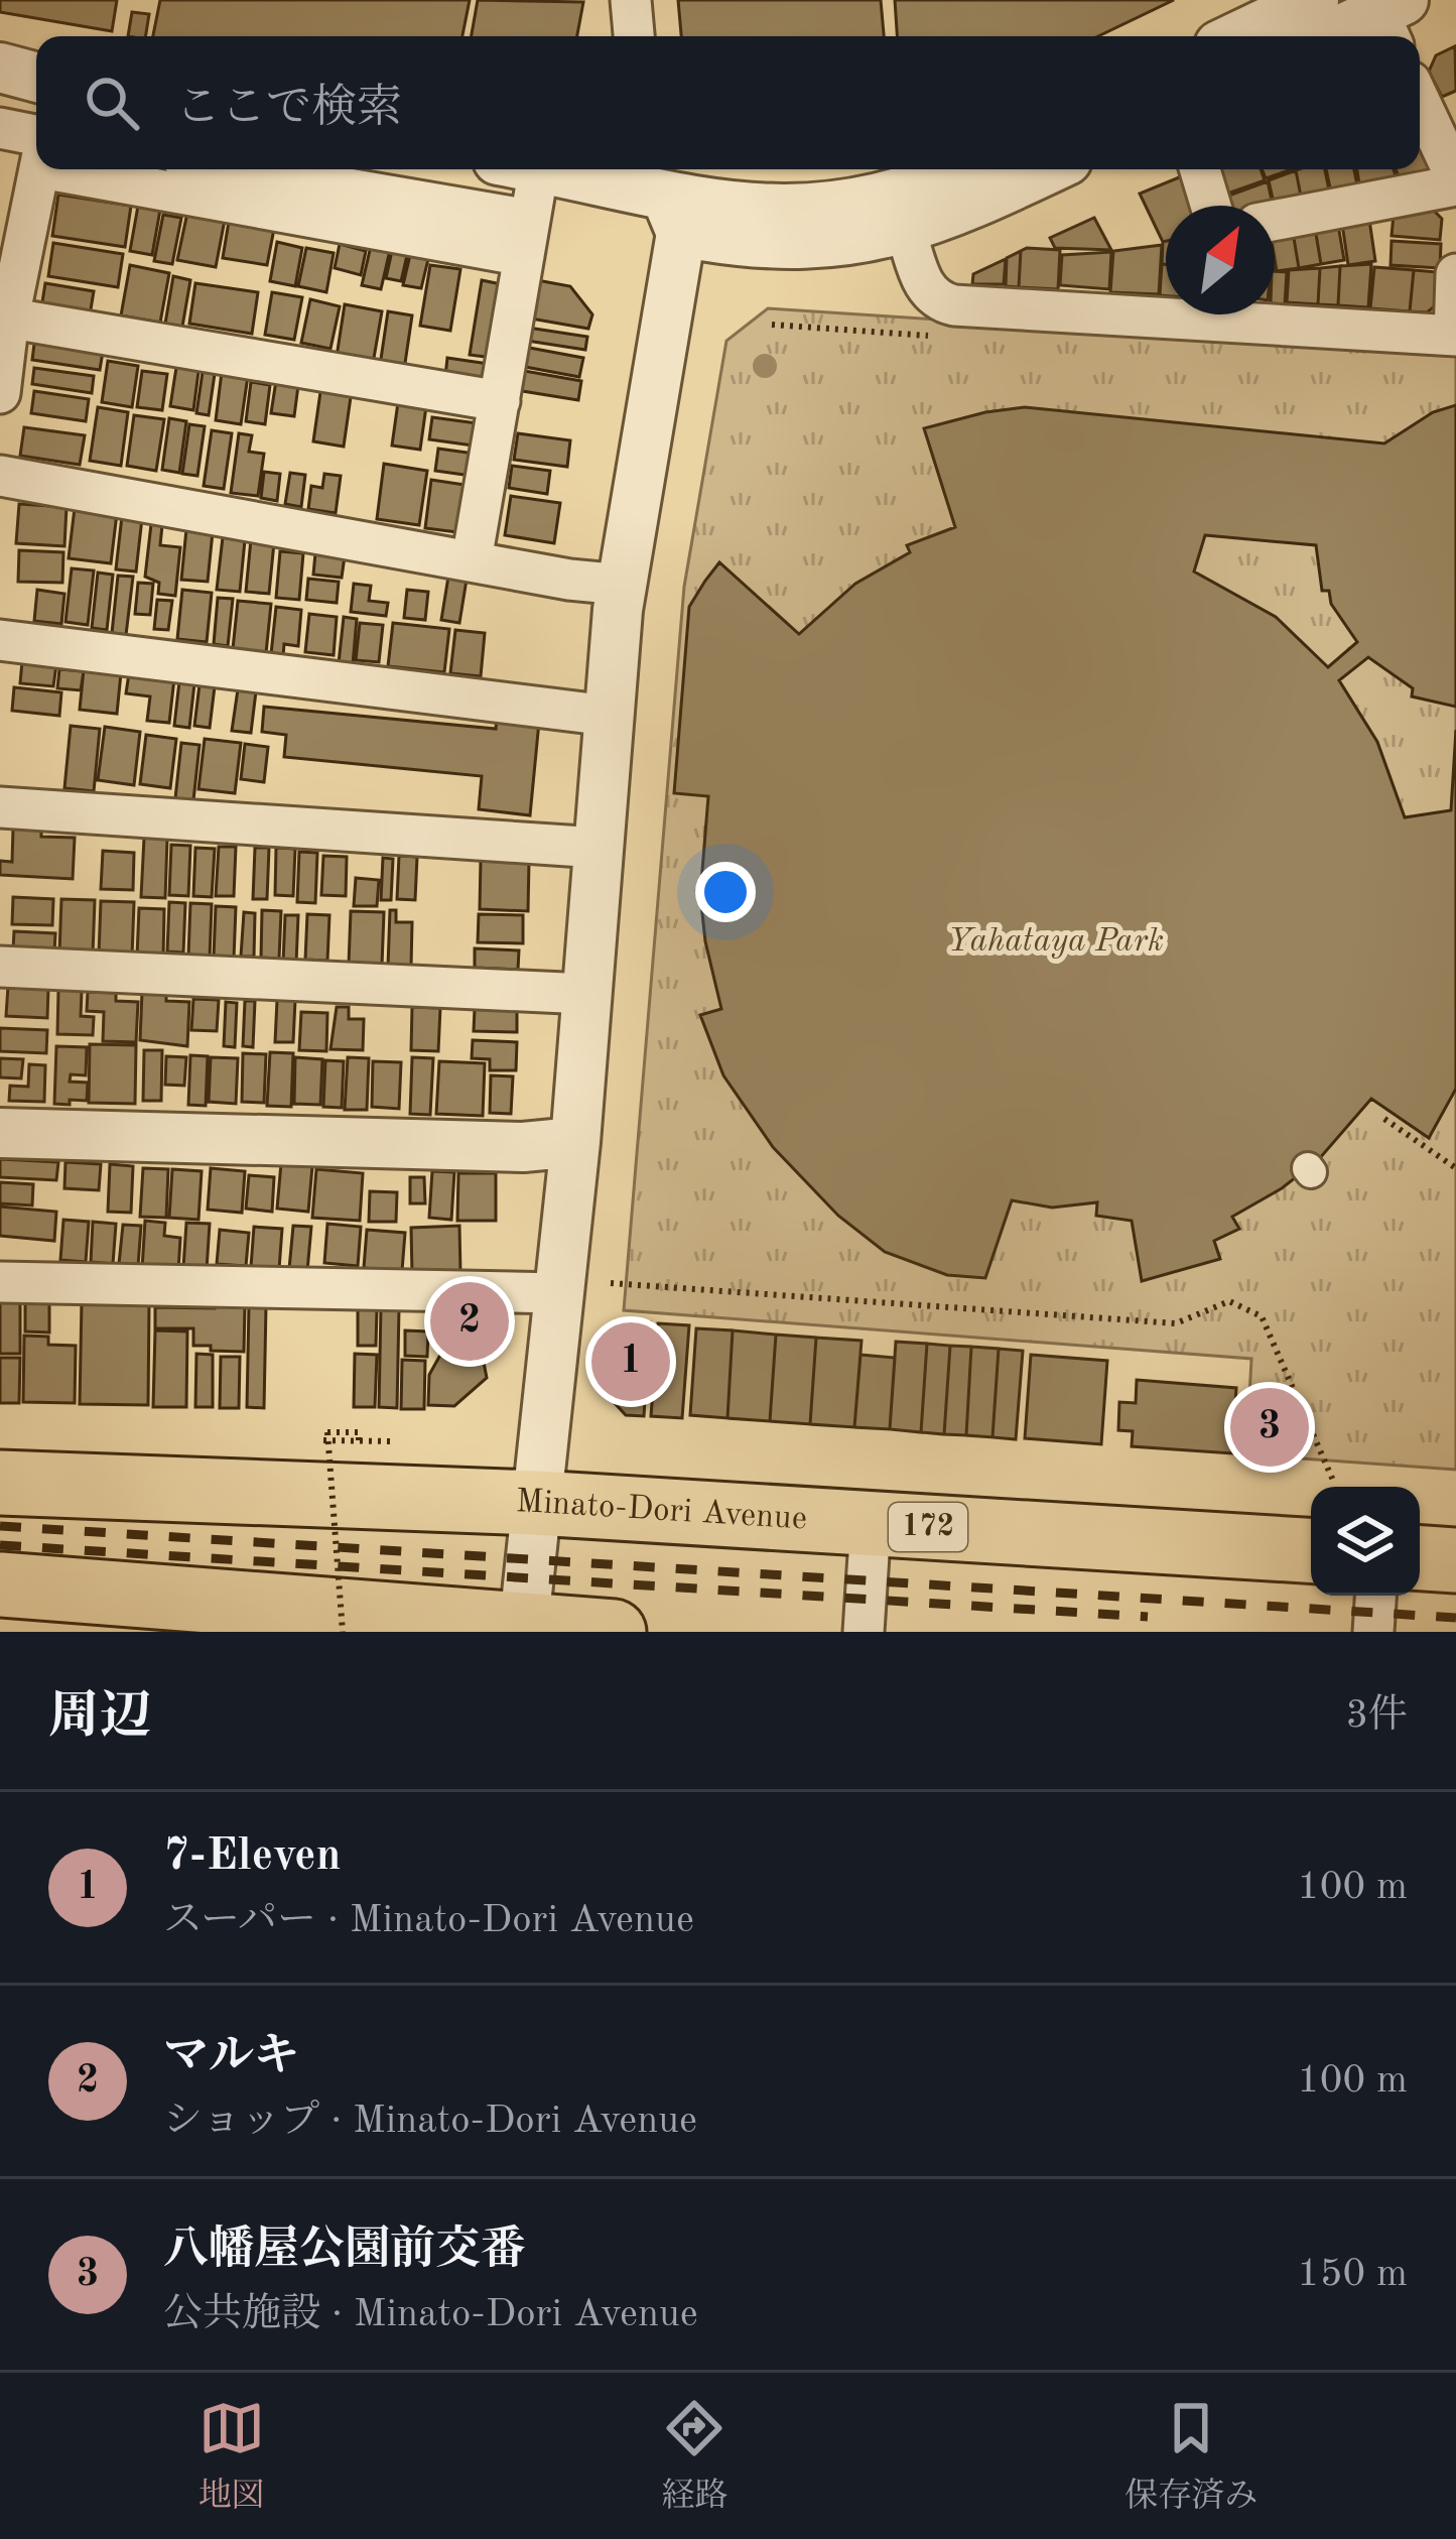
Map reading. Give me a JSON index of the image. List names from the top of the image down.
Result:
{
  "streets": {
    "highway": ["Minato-Dori Avenue", "172"]
  },
  "parks": ["Yahataya Park"],
  "north": "top right",
  "page": {
    "search": "ここで検索",
    "pins": ["2", "1", "3"],
    "heading": ["周辺", "3件"],
    "list": [
      {
        "mark": "1",
        "name": "7-Eleven",
        "note": "スーパー · Minato-Dori Avenue",
        "value": "100 m"
      },
      {
        "mark": "2",
        "name": "マルキ",
        "note": "ショップ · Minato-Dori Avenue",
        "value": "100 m"
      },
      {
        "mark": "3",
        "name": "八幡屋公園前交番",
        "note": "公共施設 · Minato-Dori Avenue",
        "value": "150 m"
      }
    ],
    "nav": ["地図", "経路", "保存済み"]
  }
}
